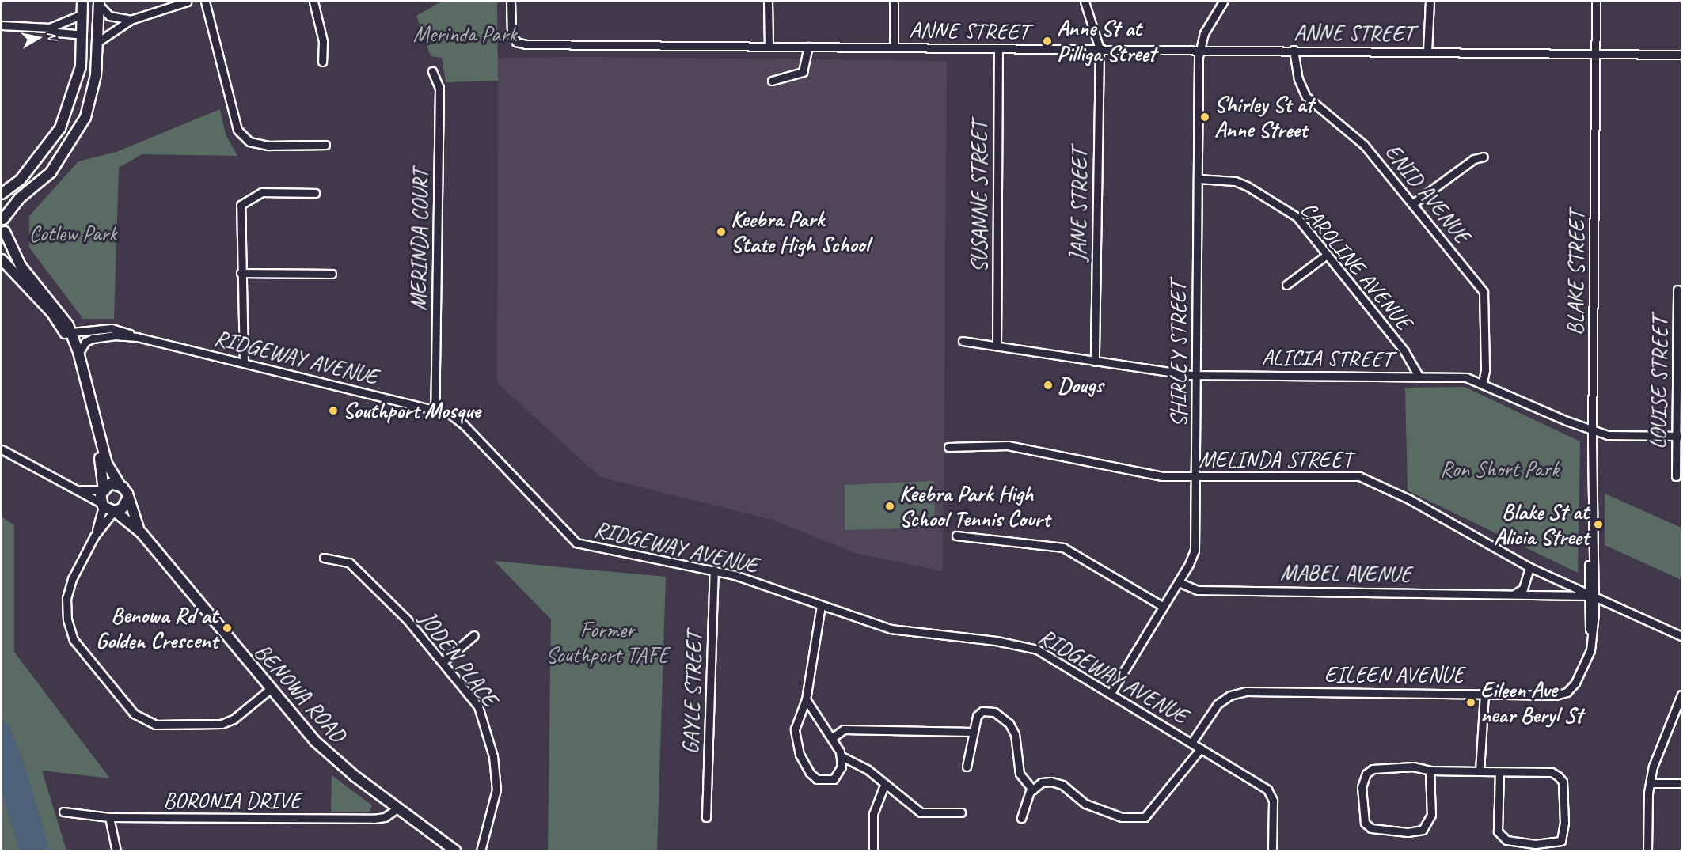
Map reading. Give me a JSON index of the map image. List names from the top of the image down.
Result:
{
  "streets": {
    "main road": ["BENOWA ROAD"],
    "street": [
      "ANNE STREET",
      "ENID AVENUE",
      "SUSANNE STREET",
      "JANE STREET",
      "MERINDA COURT",
      "CAROLINE AVENUE",
      "BLAKE STREET",
      "SHIRLEY STREET",
      "RIDGEWAY AVENUE",
      "ALICIA STREET",
      "LOUISE STREET",
      "MELINDA STREET",
      "MABEL AVENUE",
      "JODEN PLACE",
      "EILEEN AVENUE",
      "GAYLE STREET",
      "BORONIA DRIVE"
    ]
  },
  "crossings": [
    ["ANNE STREET", "ENID AVENUE"],
    ["ANNE STREET", "SUSANNE STREET"],
    ["ANNE STREET", "JANE STREET"],
    ["ANNE STREET", "BLAKE STREET"],
    ["ANNE STREET", "SHIRLEY STREET"],
    ["ENID AVENUE", "ALICIA STREET"],
    ["SUSANNE STREET", "ALICIA STREET"],
    ["JANE STREET", "ALICIA STREET"],
    ["MERINDA COURT", "RIDGEWAY AVENUE"],
    ["CAROLINE AVENUE", "SHIRLEY STREET"],
    ["CAROLINE AVENUE", "ALICIA STREET"],
    ["BLAKE STREET", "ALICIA STREET"],
    ["BLAKE STREET", "MELINDA STREET"],
    ["BLAKE STREET", "MABEL AVENUE"],
    ["BLAKE STREET", "EILEEN AVENUE"],
    ["SHIRLEY STREET", "RIDGEWAY AVENUE"],
    ["SHIRLEY STREET", "ALICIA STREET"],
    ["SHIRLEY STREET", "MELINDA STREET"],
    ["SHIRLEY STREET", "MABEL AVENUE"],
    ["RIDGEWAY AVENUE", "EILEEN AVENUE"],
    ["RIDGEWAY AVENUE", "GAYLE STREET"],
    ["ALICIA STREET", "LOUISE STREET"],
    ["MELINDA STREET", "MABEL AVENUE"],
    ["BENOWA ROAD", "BORONIA DRIVE"]
  ],
  "parks": [
    "Merinda Park",
    "Cotlew Park",
    "Ron Short Park",
    "Former Southport TAFE"
  ],
  "places": [
    "Anne St at Pilliga Street",
    "Shirley St at Anne Street",
    "Keebra Park State High School",
    "Dougs",
    "Southport Mosque",
    "Keebra Park High School Tennis Court",
    "Blake St at Alicia Street",
    "Benowa Rd at Golden Crescent",
    "Eileen Ave near Beryl St"
  ],
  "north": "right"
}
